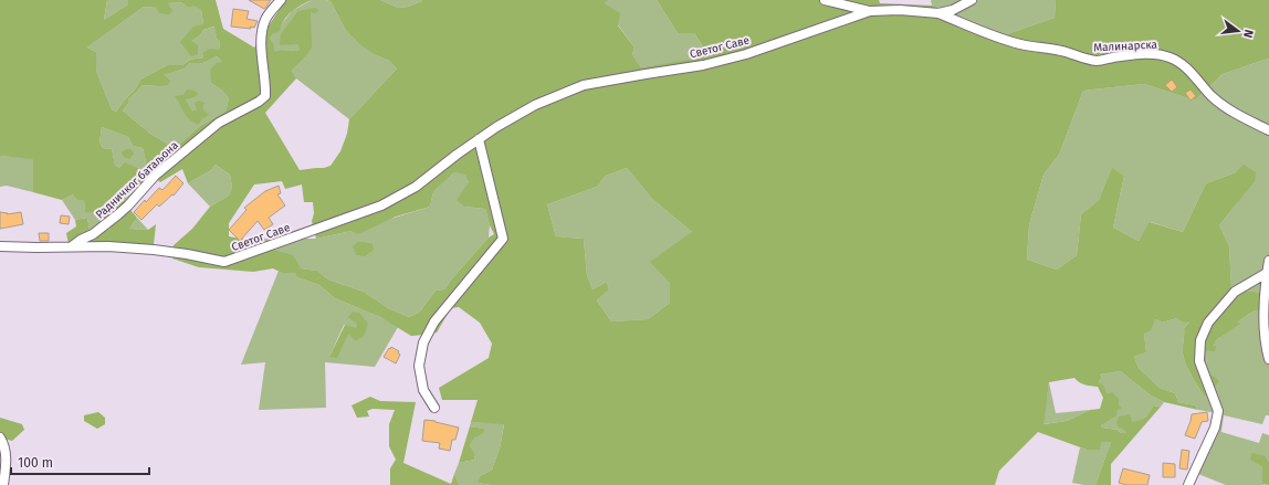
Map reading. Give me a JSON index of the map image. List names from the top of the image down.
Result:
{
  "streets": {
    "street": ["Малинарска", "Светог Саве", "Радничког батаљона"]
  },
  "crossings": [
    ["Малинарска", "Светог Саве"],
    ["Светог Саве", "Радничког батаљона"]
  ],
  "scale_bar": "100 m",
  "north": "right"
}
